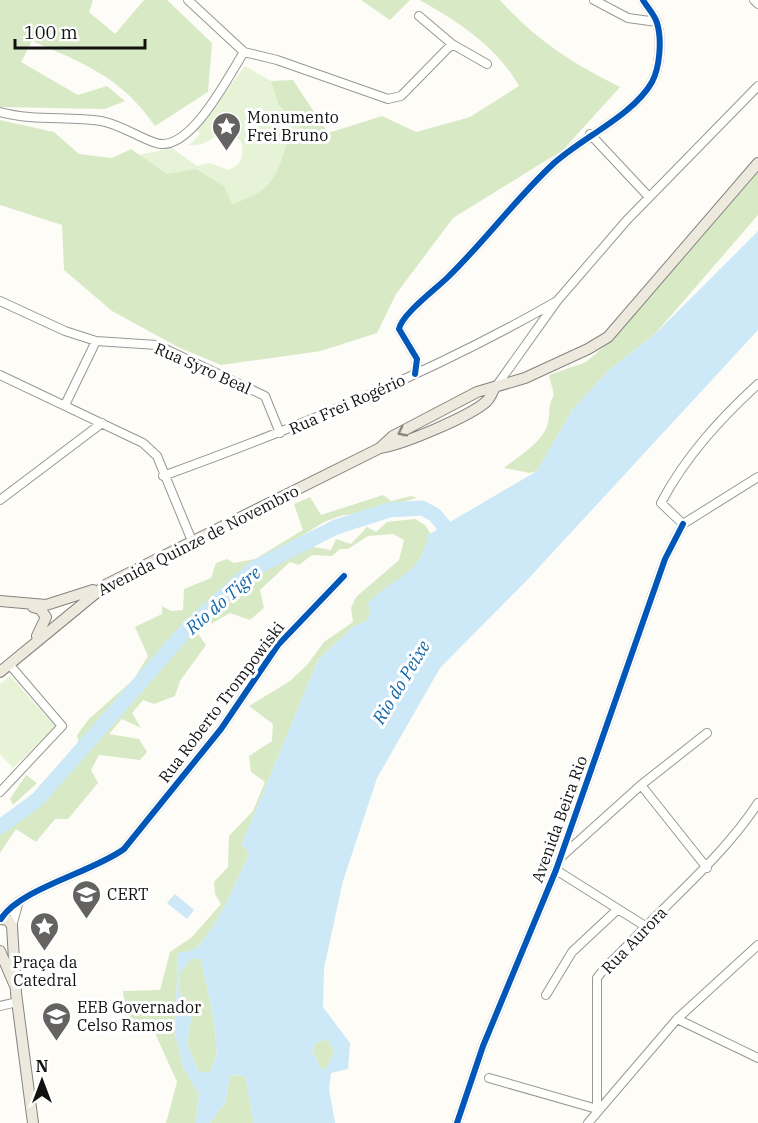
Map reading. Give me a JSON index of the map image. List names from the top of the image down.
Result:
{
  "streets": {
    "main road": ["Avenida Quinze de Novembro"],
    "street": [
      "Rua Syro Beal",
      "Rua Frei Rogério",
      "Rua Roberto Trompowiski",
      "Avenida Beira Rio",
      "Rua Aurora"
    ]
  },
  "crossings": [
    ["Rua Syro Beal", "Rua Frei Rogério"],
    ["Rua Frei Rogério", "Avenida Quinze de Novembro"]
  ],
  "water": ["Rio do Tigre", "Rio do Peixe"],
  "places": {
    "place": ["Monumento Frei Bruno", "Praça da Catedral"],
    "school or university": ["CERT", "EEB Governador Celso Ramos"]
  },
  "scale_bar": "100 m",
  "north": "top"
}
